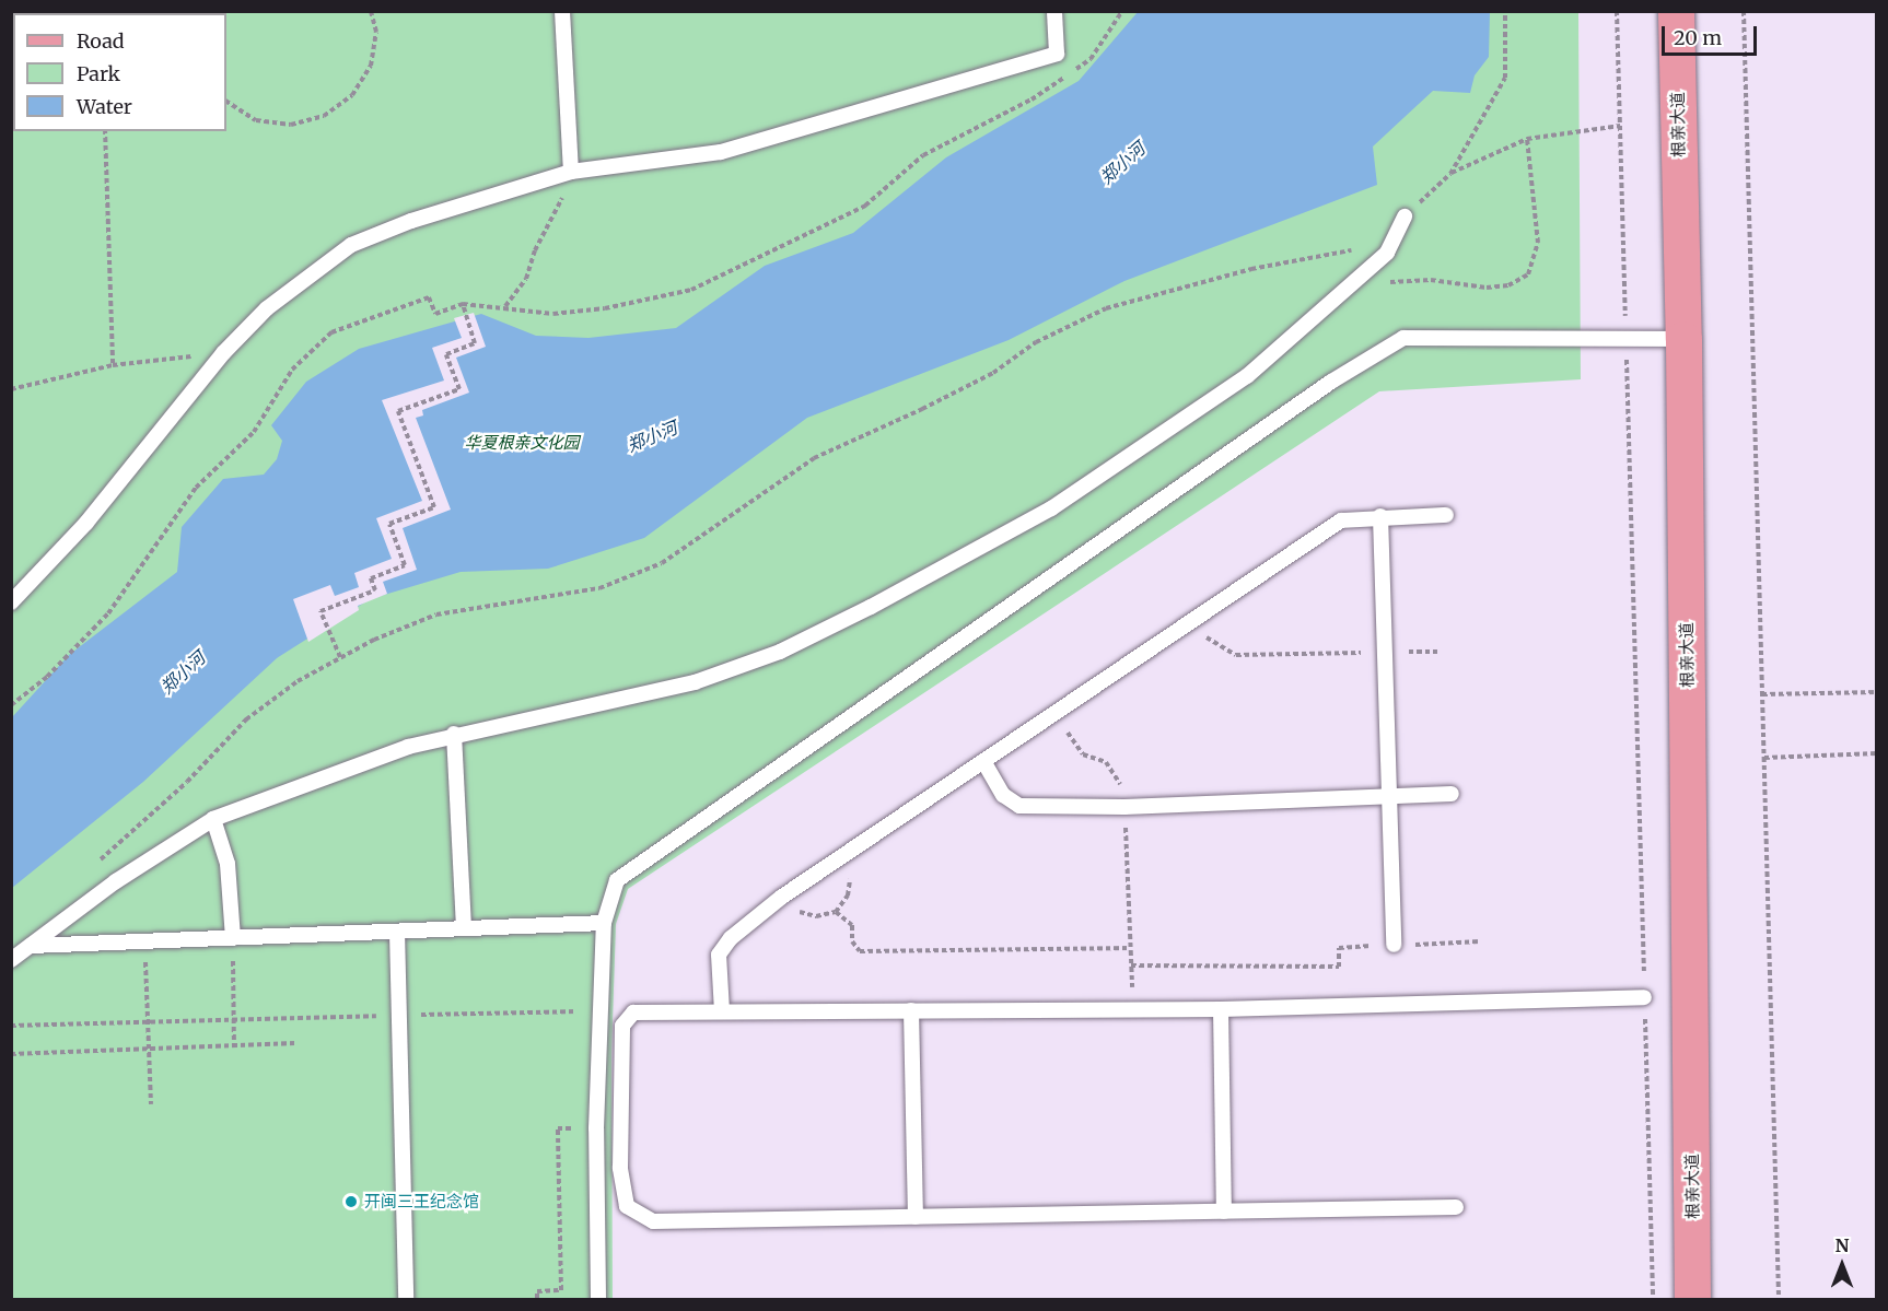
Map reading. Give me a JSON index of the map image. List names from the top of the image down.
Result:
{
  "streets": {
    "main road": ["根亲大道"]
  },
  "water": ["郑小河"],
  "parks": ["华夏根亲文化园"],
  "places": ["开闽三王纪念馆"],
  "legend": ["Road", "Park", "Water"],
  "scale_bar": "20 m",
  "north": "top"
}
